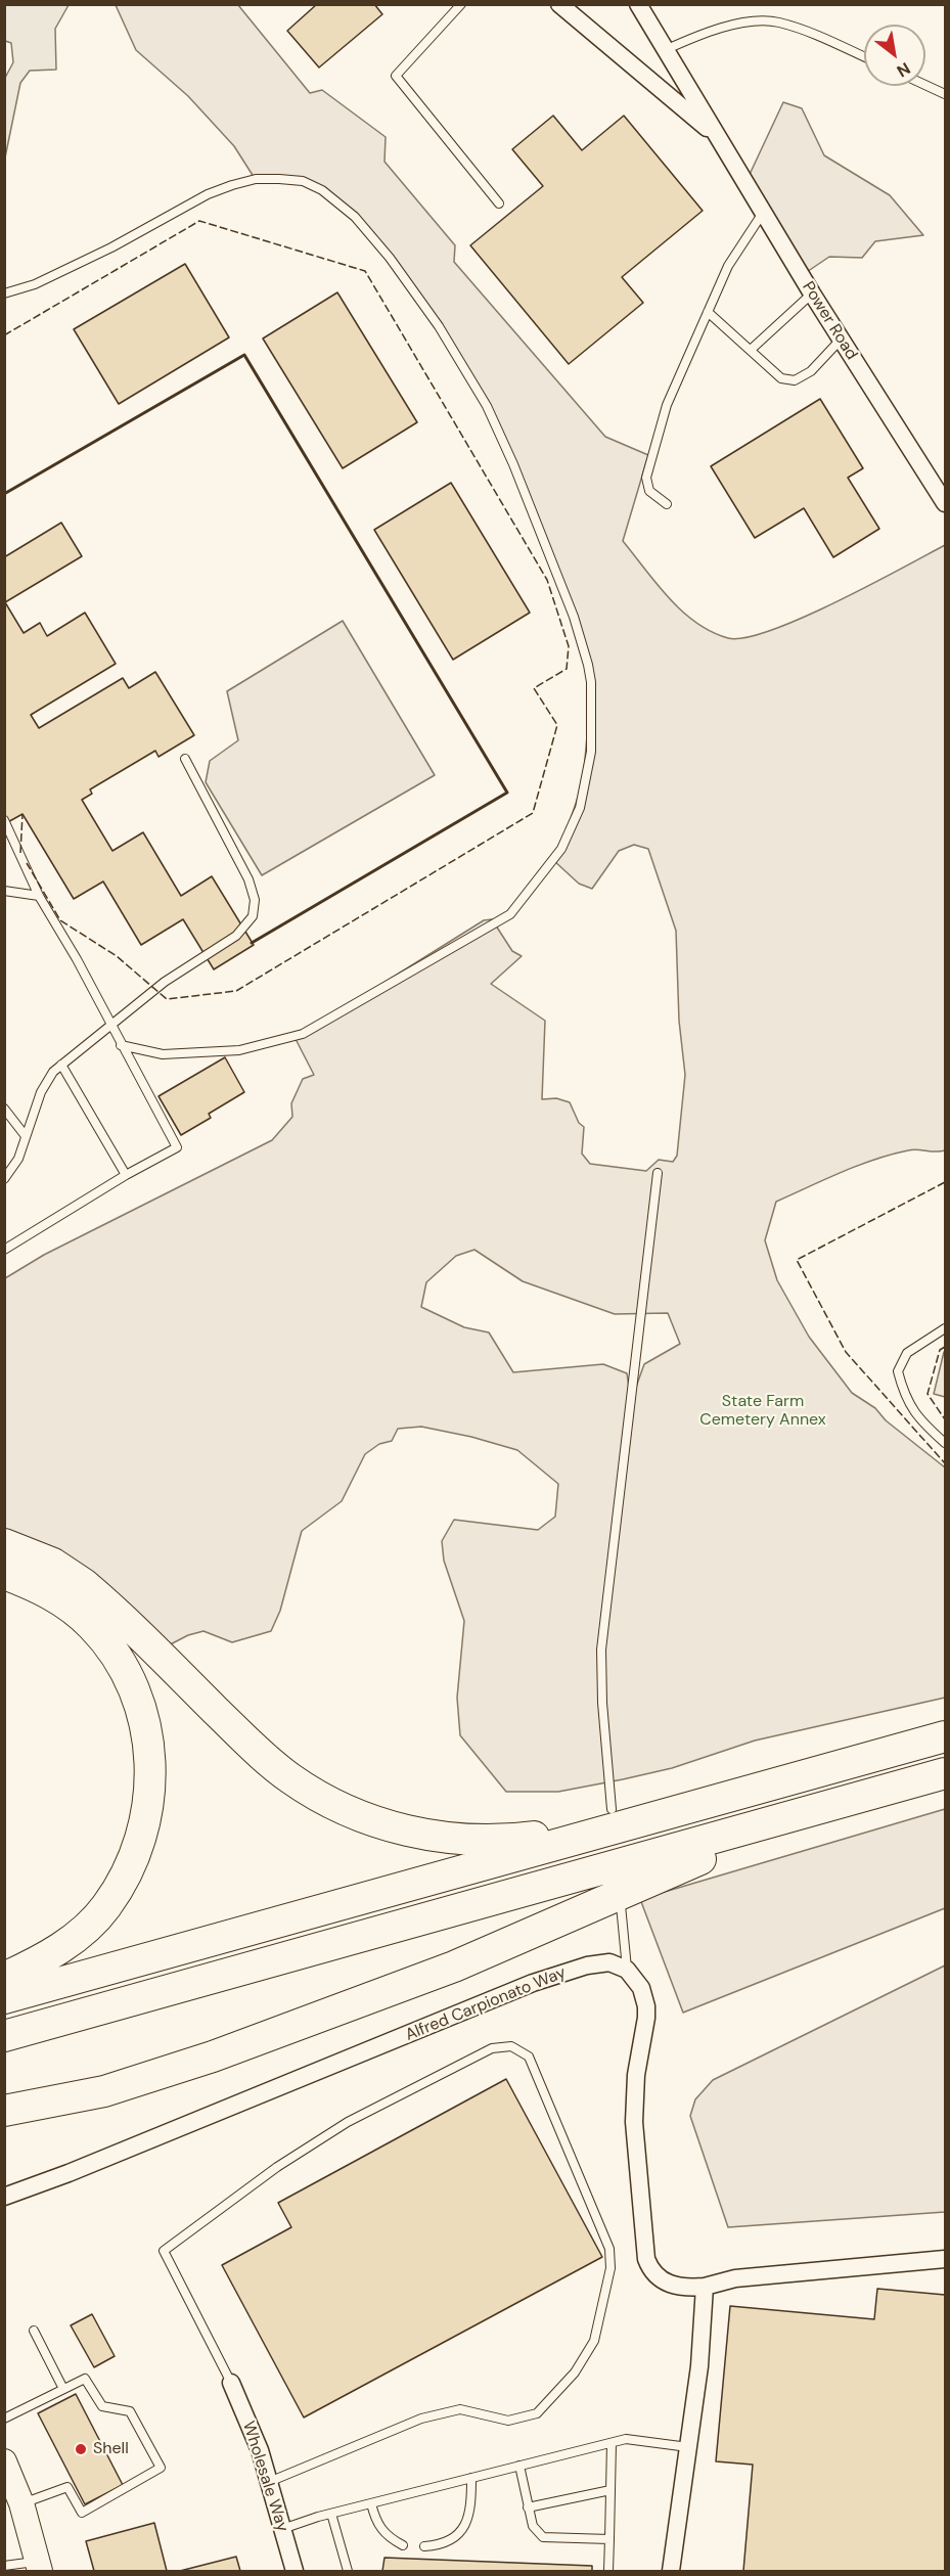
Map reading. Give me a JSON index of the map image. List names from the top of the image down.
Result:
{
  "streets": {
    "street": ["Power Road", "Alfred Carpionato Way", "Wholesale Way"]
  },
  "parks": ["State Farm Cemetery Annex"],
  "places": ["Shell"],
  "north": "bottom right"
}
